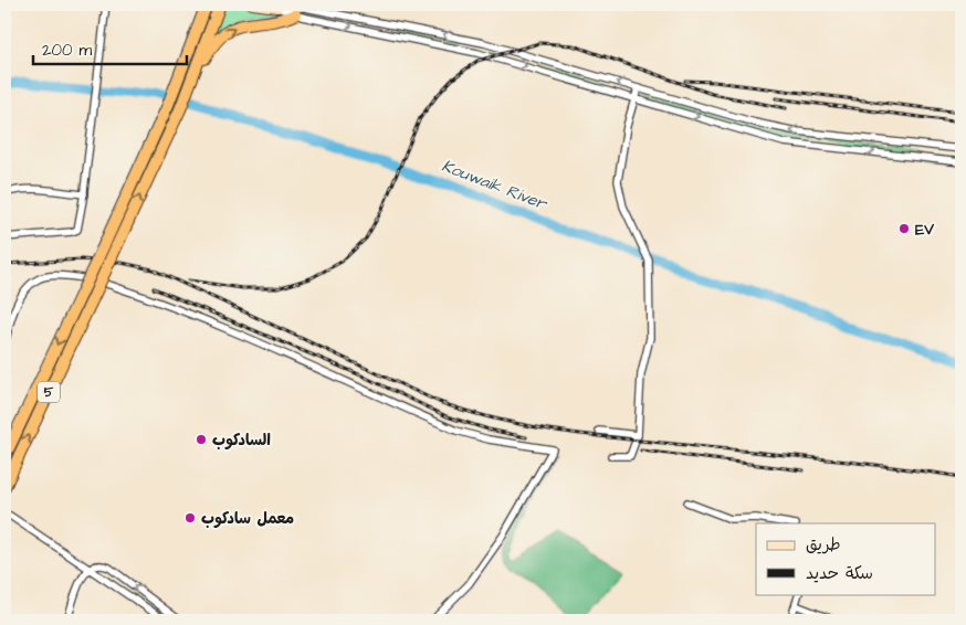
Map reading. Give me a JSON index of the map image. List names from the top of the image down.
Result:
{
  "streets": {
    "highway": ["5"]
  },
  "water": ["Kouwaik River"],
  "places": ["EV", "السادكوب", "معمل سادكوب"],
  "legend": ["طريق", "سكة حديد"],
  "scale_bar": "200 m"
}
